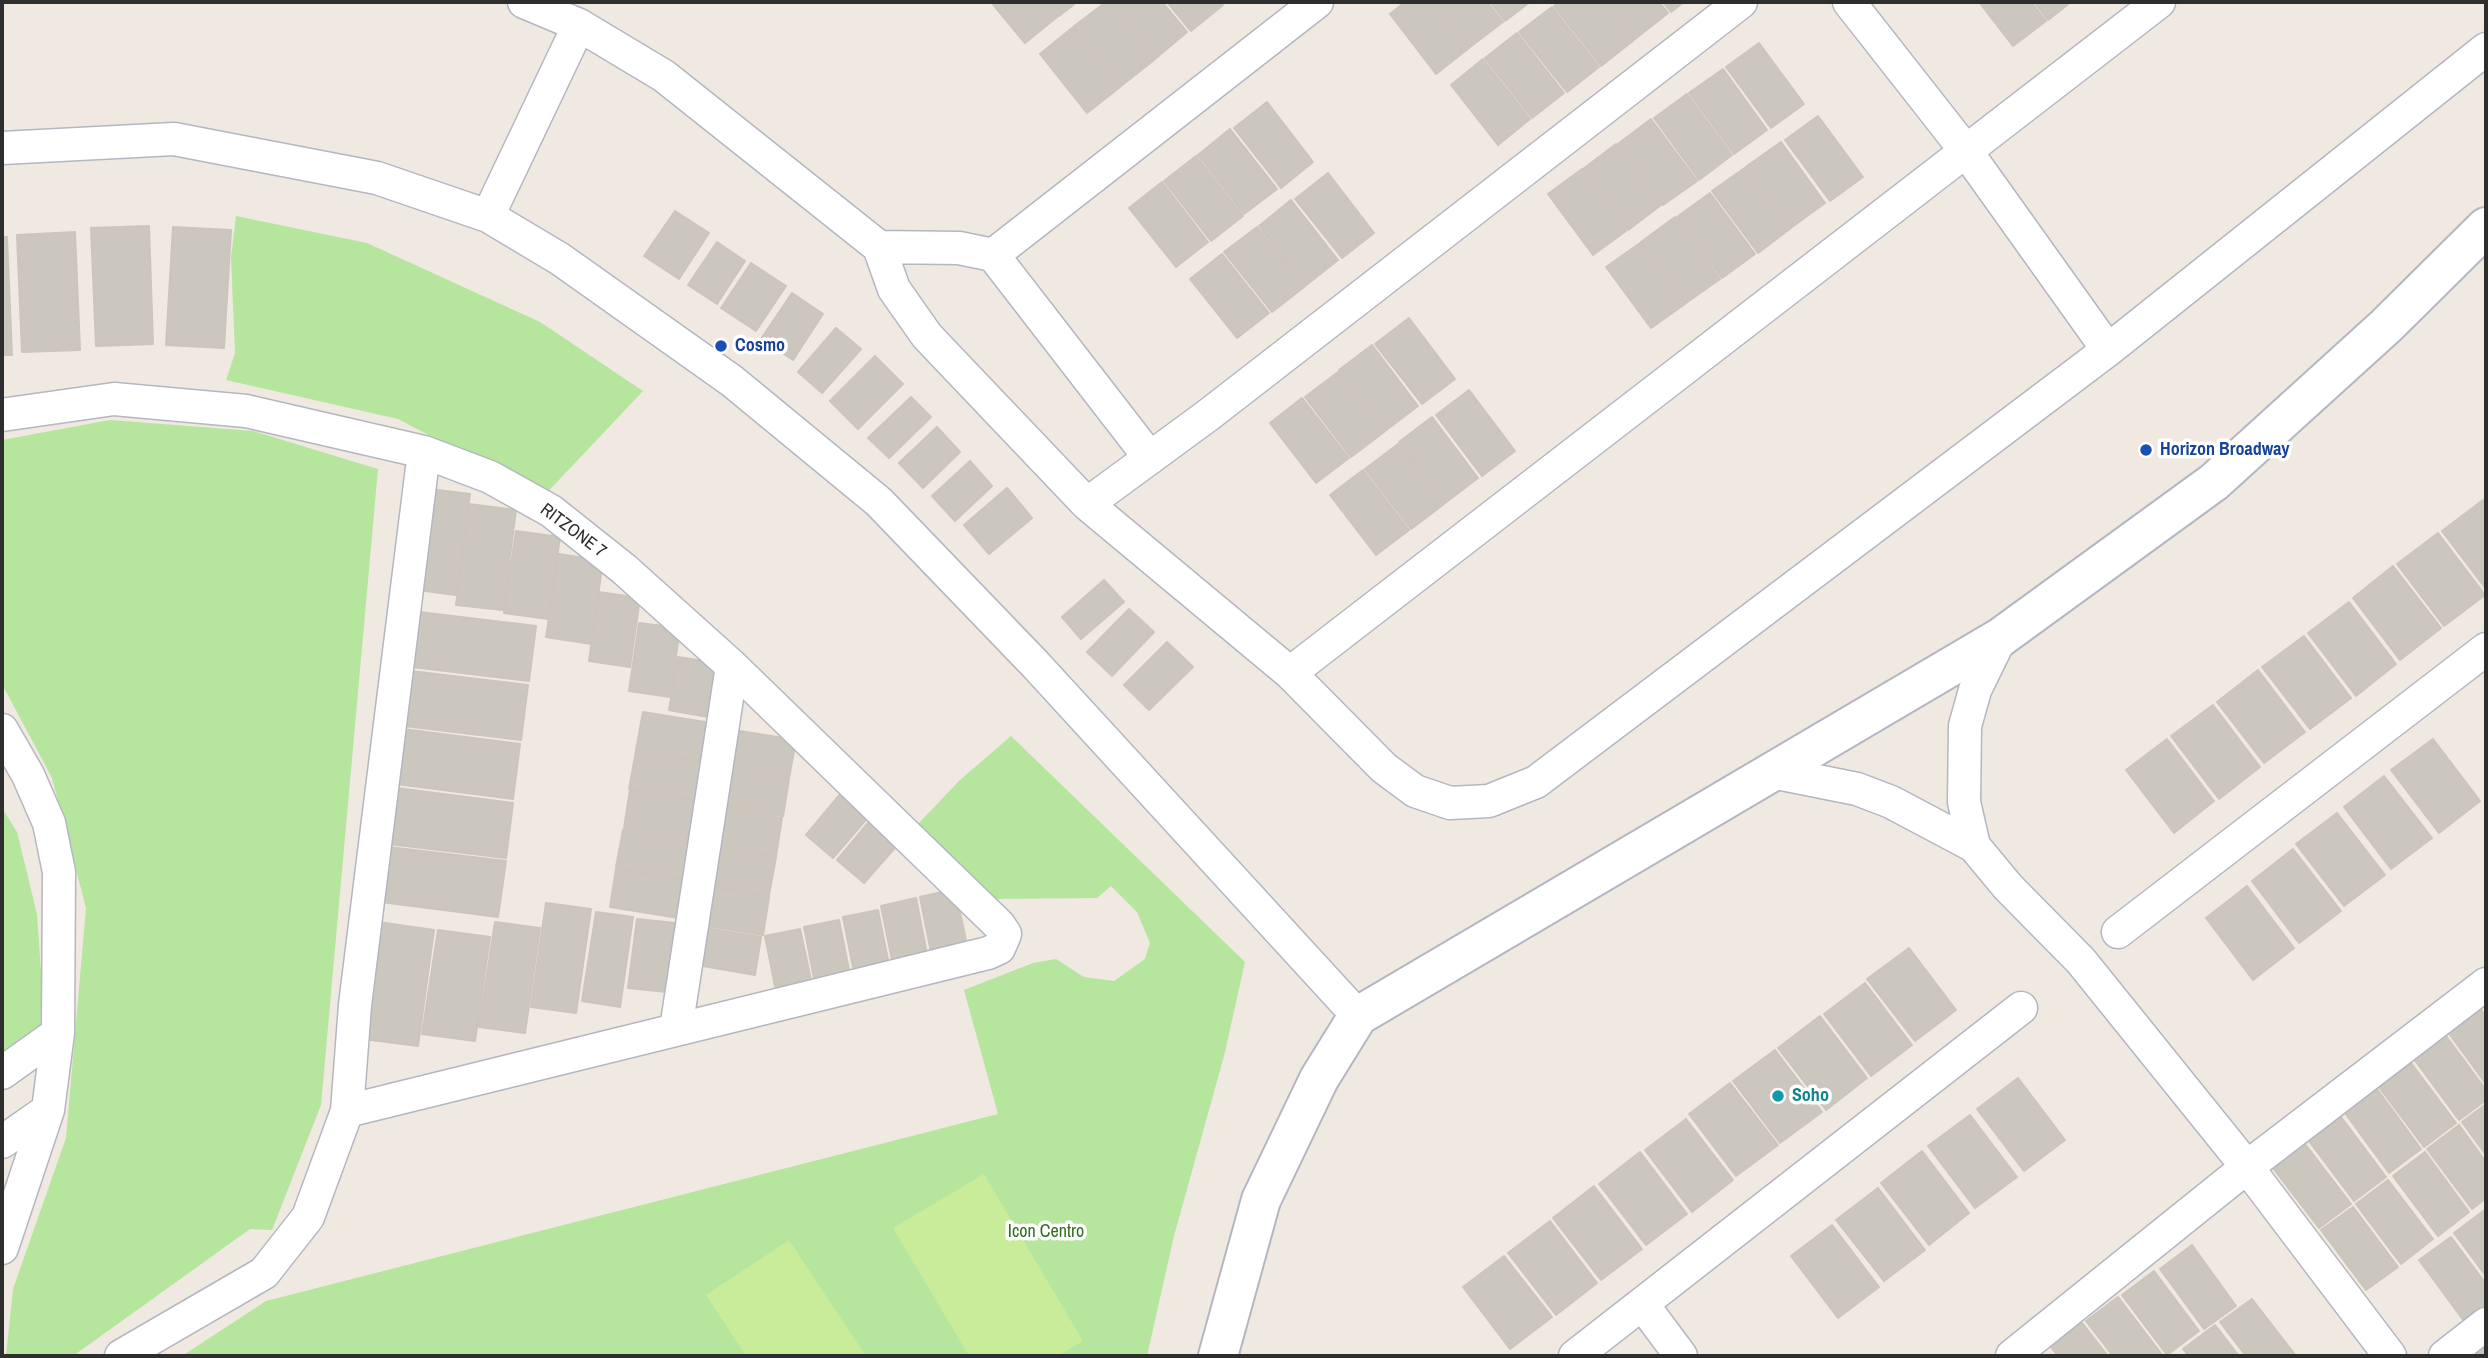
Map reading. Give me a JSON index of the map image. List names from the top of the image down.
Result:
{
  "streets": {
    "street": ["RITZONE 7"]
  },
  "parks": ["Icon Centro"],
  "places": ["Cosmo", "Horizon Broadway", "Soho"]
}
